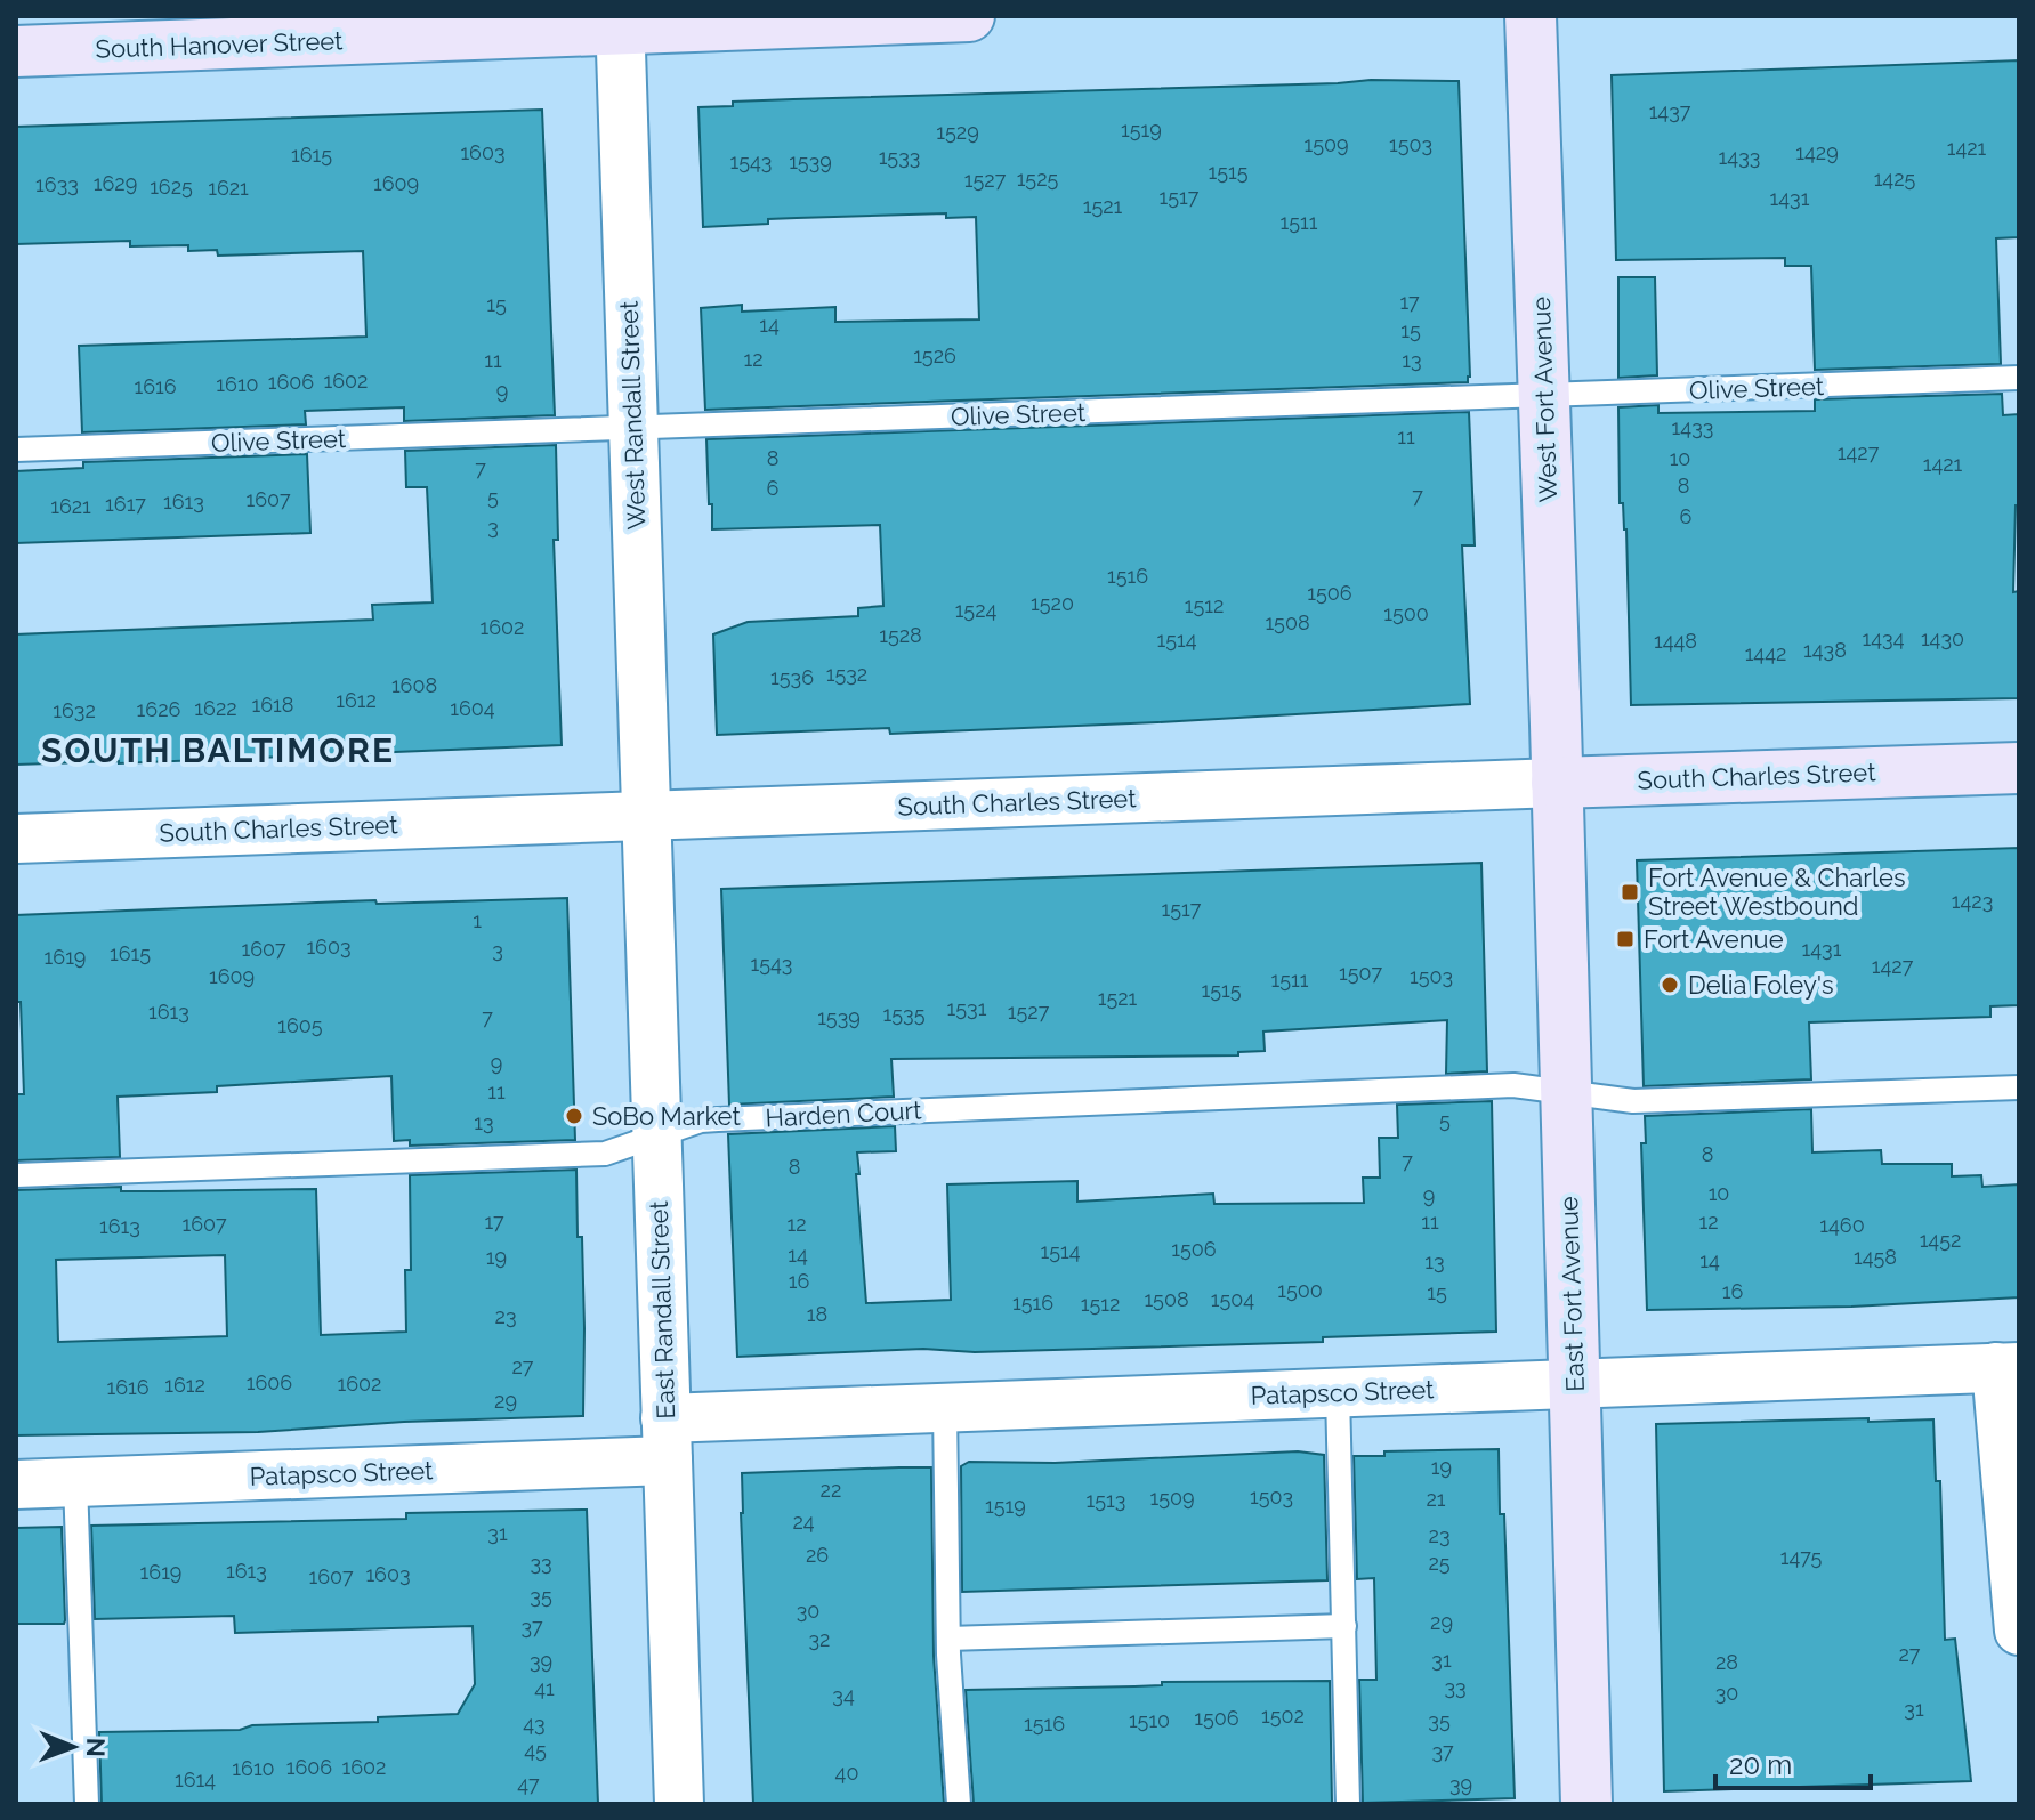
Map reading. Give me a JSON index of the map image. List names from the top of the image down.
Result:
{
  "streets": {
    "street": [
      "South Hanover Street",
      "West Fort Avenue",
      "West Randall Street",
      "South Charles Street",
      "East Fort Avenue",
      "East Randall Street",
      "Patapsco Street"
    ],
    "lane": ["Olive Street", "Harden Court"]
  },
  "crossings": [
    ["South Hanover Street", "West Randall Street"],
    ["Olive Street", "West Fort Avenue"],
    ["Olive Street", "West Randall Street"],
    ["West Fort Avenue", "South Charles Street"],
    ["West Fort Avenue", "East Fort Avenue"],
    ["West Randall Street", "South Charles Street"],
    ["West Randall Street", "East Randall Street"],
    ["South Charles Street", "East Fort Avenue"],
    ["South Charles Street", "East Randall Street"],
    ["Harden Court", "East Fort Avenue"],
    ["Harden Court", "East Randall Street"],
    ["East Fort Avenue", "Patapsco Street"],
    ["East Randall Street", "Patapsco Street"]
  ],
  "districts": ["SOUTH BALTIMORE"],
  "places": {
    "transit": ["Fort Avenue & Charles Street Westbound", "Fort Avenue"],
    "other": ["Delia Foley's", "SoBo Market"]
  },
  "house_numbers": [
    "1437",
    "1519",
    "1529",
    "1509",
    "1503",
    "1421",
    "1603",
    "1429",
    "1615",
    "1533",
    "1433",
    "1543",
    "1539",
    "1515",
    "1525",
    "1425",
    "1527",
    "1629",
    "1609",
    "1633",
    "1625",
    "1621",
    "1517",
    "1431",
    "1521",
    "1511",
    "17",
    "15",
    "14",
    "15",
    "1526",
    "12",
    "11",
    "13",
    "1602",
    "1606",
    "1610",
    "1616",
    "9",
    "1433",
    "11",
    "1427",
    "8",
    "10",
    "1421",
    "7",
    "8",
    "6",
    "7",
    "5",
    "1607",
    "1613",
    "1617",
    "1621",
    "6",
    "3",
    "1516",
    "1506",
    "1520",
    "1512",
    "1524",
    "1500",
    "1508",
    "1602",
    "1528",
    "1434",
    "1430",
    "1514",
    "1448",
    "1438",
    "1442",
    "1532",
    "1536",
    "1608",
    "1612",
    "1618",
    "1622",
    "1604",
    "1626",
    "1632",
    "1423",
    "1517",
    "1",
    "1603",
    "1607",
    "1431",
    "3",
    "1615",
    "1619",
    "1543",
    "1427",
    "1507",
    "1609",
    "1503",
    "1511",
    "1515",
    "1521",
    "1531",
    "1613",
    "1527",
    "1535",
    "7",
    "1539",
    "1605",
    "9",
    "11",
    "5",
    "13",
    "8",
    "7",
    "8",
    "10",
    "9",
    "17",
    "11",
    "12",
    "1607",
    "12",
    "1460",
    "1613",
    "1452",
    "1506",
    "1514",
    "14",
    "19",
    "1458",
    "14",
    "13",
    "16",
    "1500",
    "16",
    "15",
    "1508",
    "1504",
    "1516",
    "1512",
    "18",
    "23",
    "27",
    "1606",
    "1602",
    "1612",
    "1616",
    "29",
    "19",
    "22",
    "1503",
    "1509",
    "21",
    "1513",
    "1519",
    "24",
    "31",
    "23",
    "26",
    "1475",
    "33",
    "25",
    "1613",
    "1619",
    "1603",
    "1607",
    "35",
    "30",
    "29",
    "37",
    "32",
    "27",
    "31",
    "39",
    "28",
    "33",
    "41",
    "30",
    "34",
    "31",
    "1502",
    "1506",
    "1510",
    "35",
    "43",
    "1516",
    "45",
    "37",
    "1606",
    "1602",
    "1610",
    "40",
    "1614",
    "47",
    "39"
  ],
  "scale_bar": "20 m",
  "north": "right"
}
